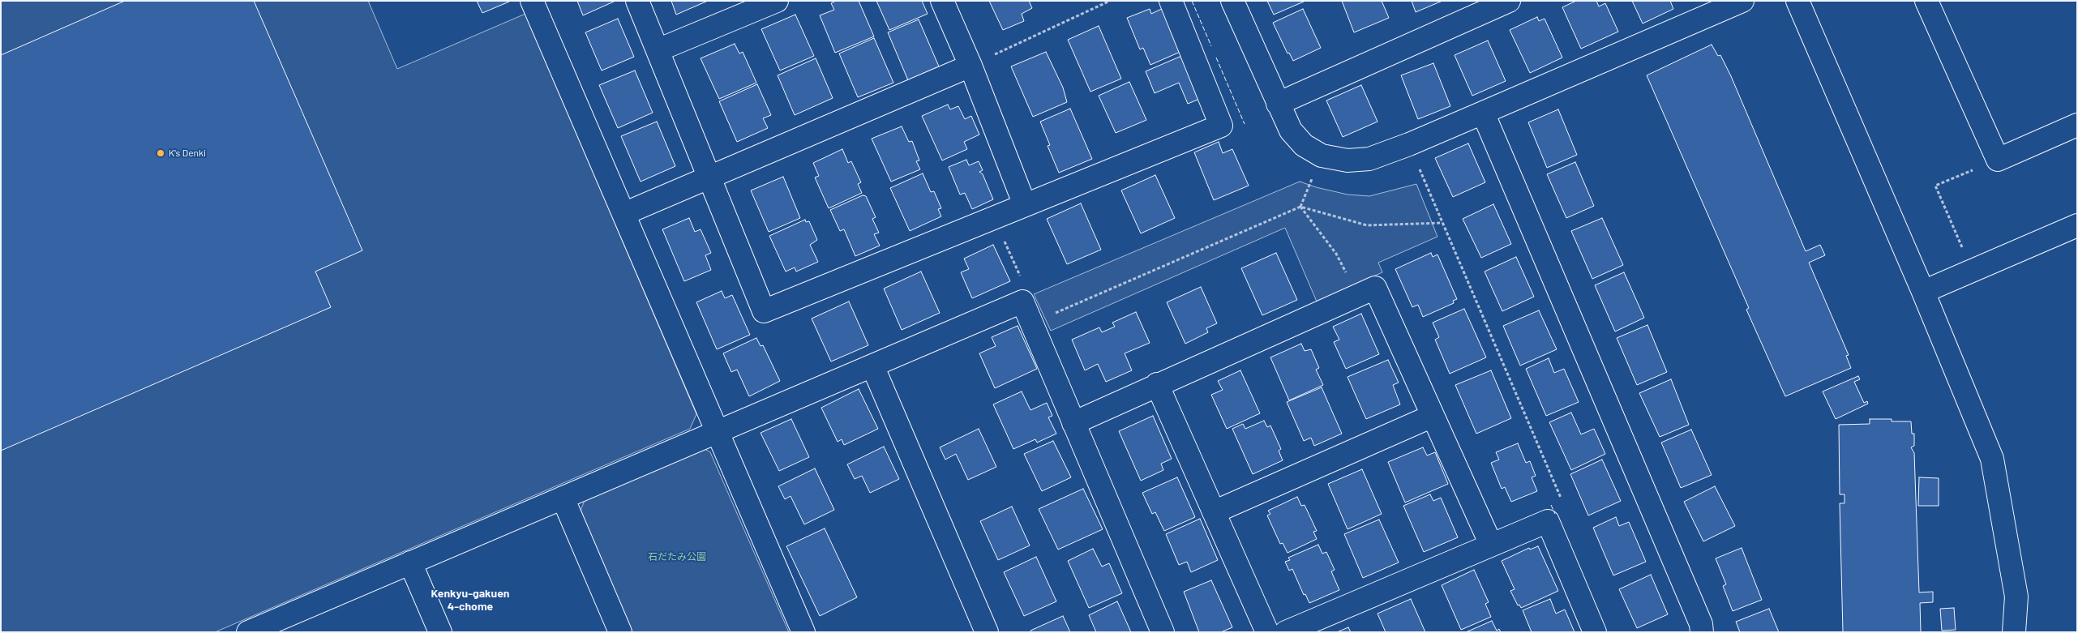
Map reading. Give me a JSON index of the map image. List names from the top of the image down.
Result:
{
  "districts": ["Kenkyu-gakuen 4-chome"],
  "parks": ["石だたみ公園"],
  "places": ["K's Denki"]
}
